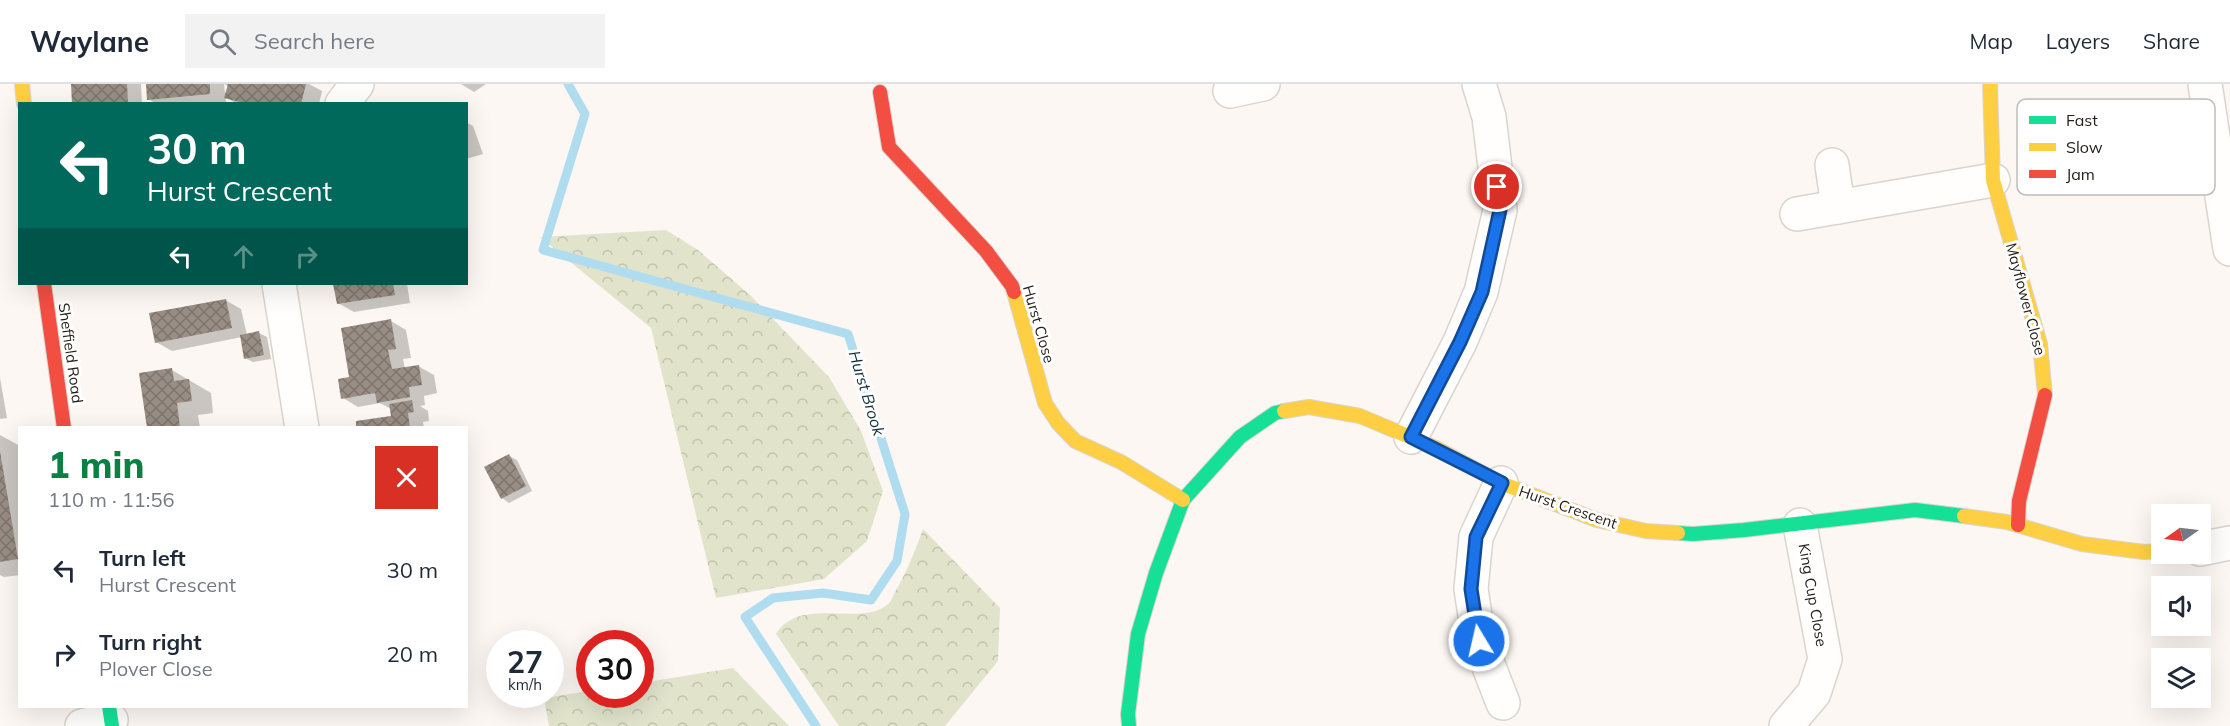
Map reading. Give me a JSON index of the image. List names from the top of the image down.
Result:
{
  "streets": {
    "street": [
      "Mayflower Close",
      "Hurst Close",
      "Sheffield Road",
      "Hurst Crescent",
      "King Cup Close"
    ]
  },
  "crossings": [
    ["Mayflower Close", "Hurst Crescent"],
    ["Hurst Close", "Hurst Crescent"],
    ["Hurst Crescent", "King Cup Close"]
  ],
  "water": ["Hurst Brook"],
  "legend": ["Fast", "Slow", "Jam"],
  "north": "left",
  "page": {
    "header": "Waylane",
    "search": "Search here",
    "nav": ["Map", "Layers", "Share"],
    "turn": ["30 m", "Hurst Crescent"],
    "heading": ["1 min", "110 m · 11:56"],
    "list": [
      {
        "name": "Turn left",
        "note": "Hurst Crescent",
        "value": "30 m"
      },
      {
        "name": "Turn right",
        "note": "Plover Close",
        "value": "20 m"
      }
    ],
    "speed": "27 km/h",
    "limit": "30"
  }
}
